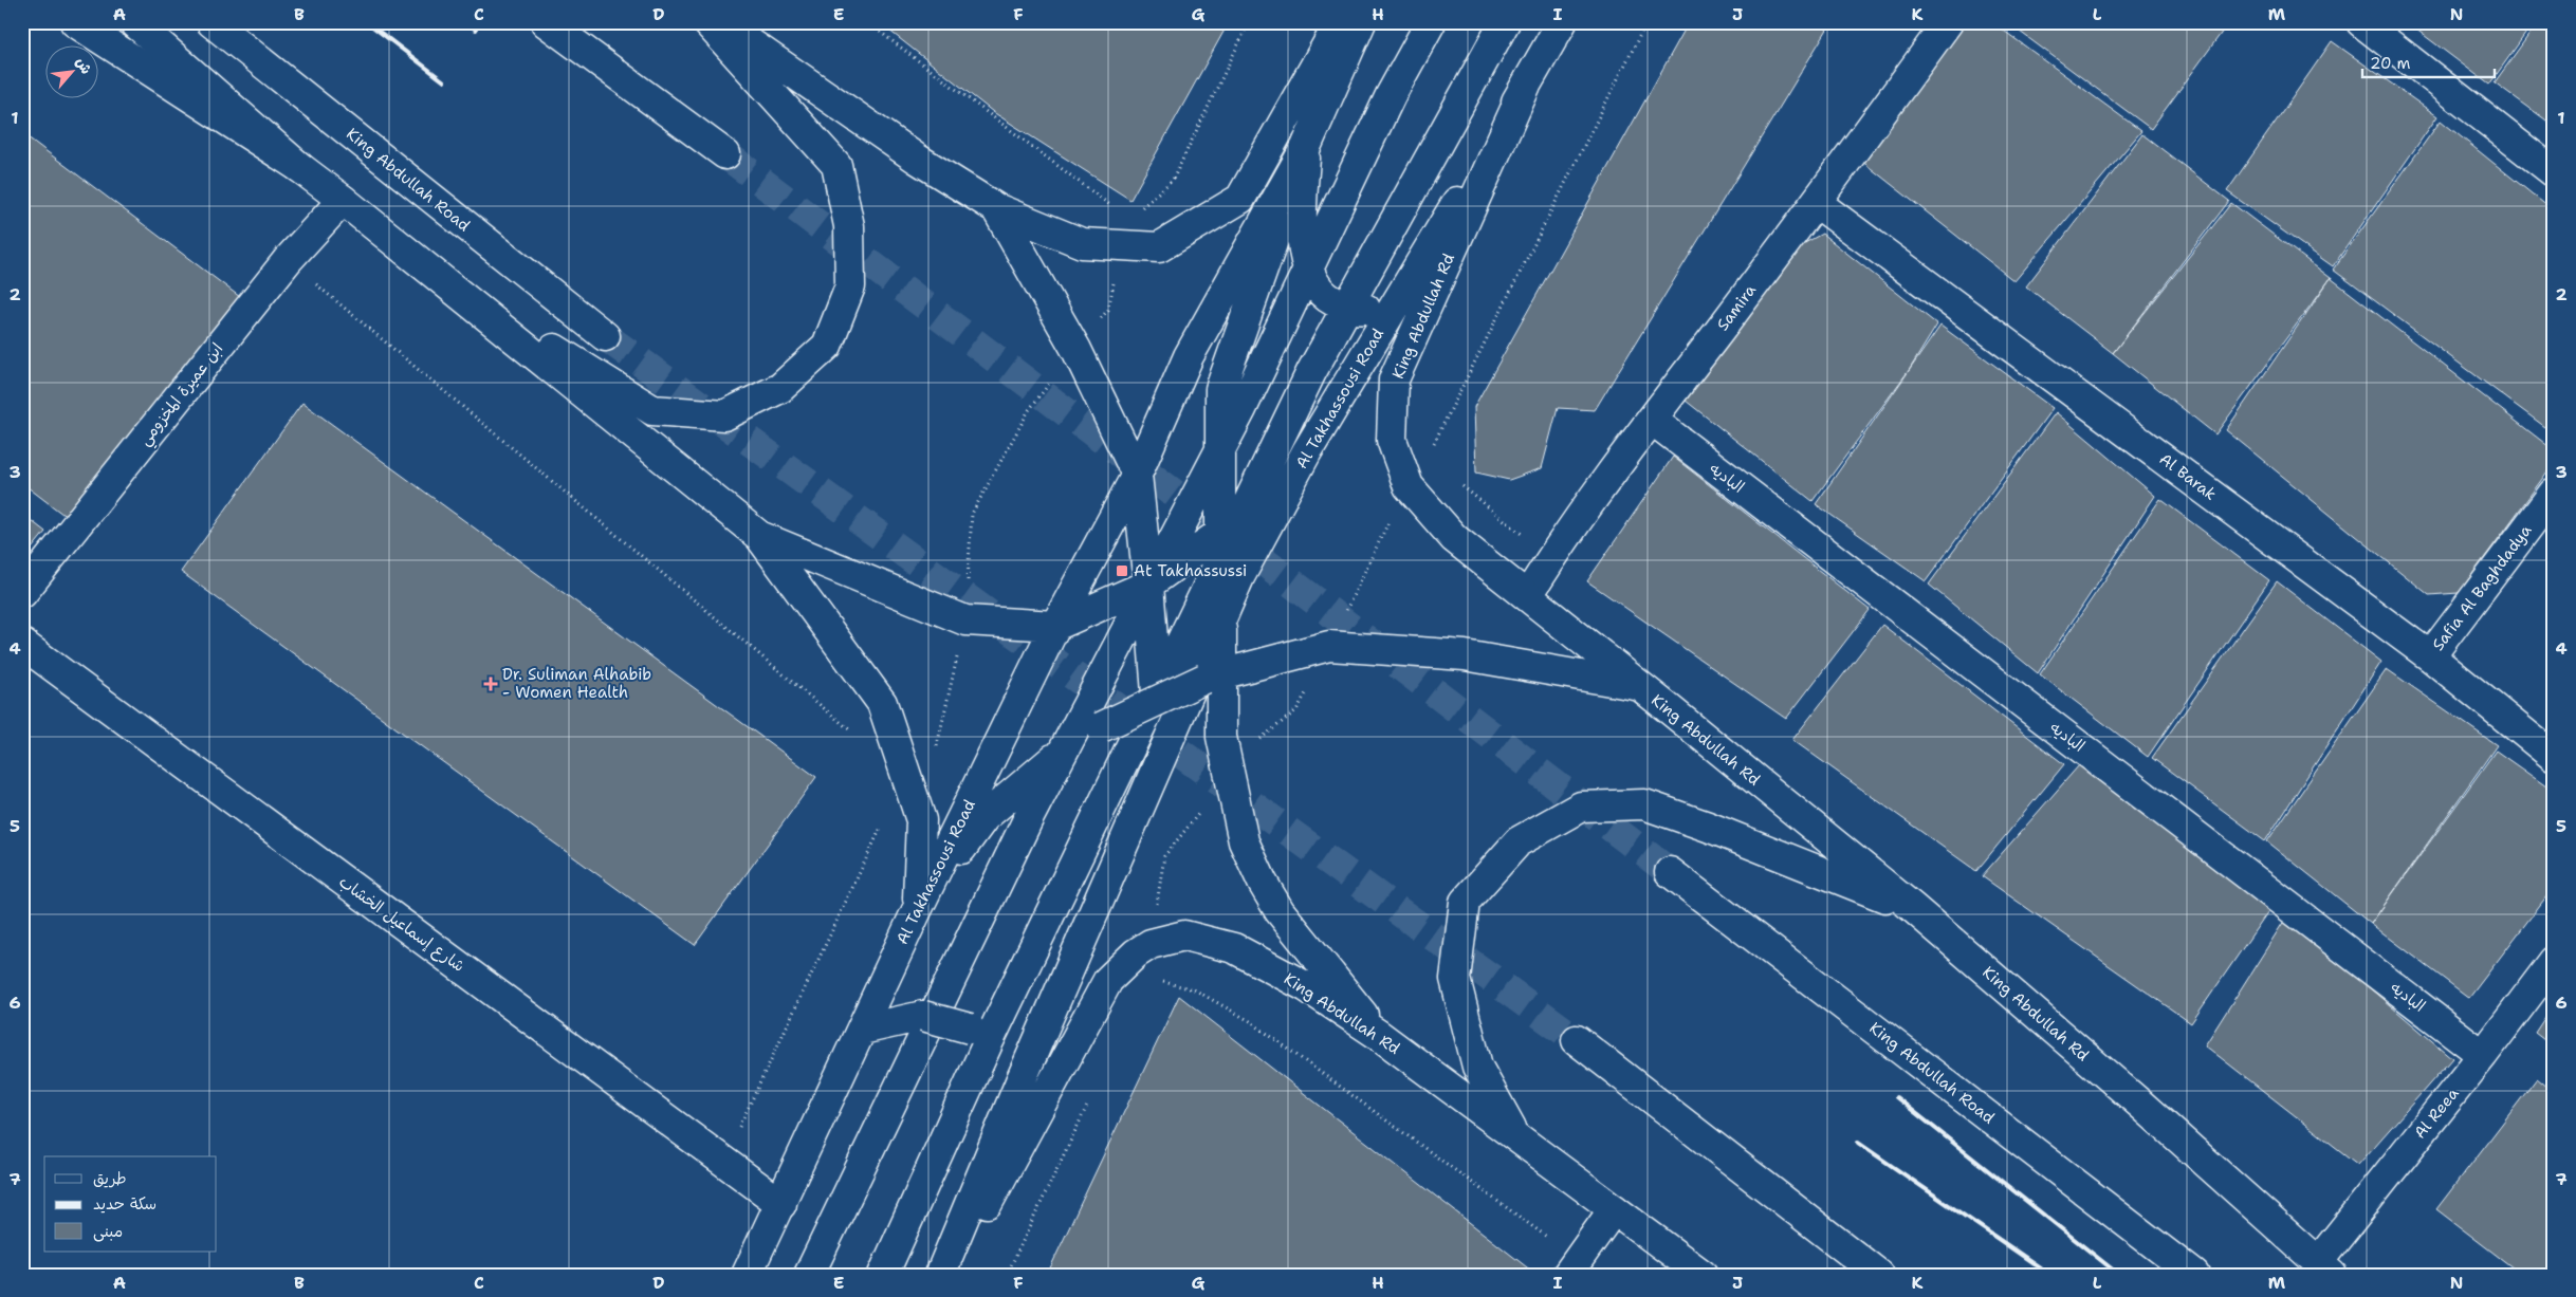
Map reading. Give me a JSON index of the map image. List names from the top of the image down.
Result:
{
  "streets": {
    "main road": [
      "King Abdullah Road",
      "Samira",
      "King Abdullah Rd",
      "ابن عميرة المخزومي",
      "Al Takhassousi Road",
      "Al Barak",
      "الباديه",
      "Safia Al Baghdadya",
      "شارع إسماعيل الخشاب",
      "Al Reea"
    ]
  },
  "crossings": [
    ["Samira", "King Abdullah Rd"],
    ["Samira", "Al Barak"],
    ["Samira", "الباديه"],
    ["King Abdullah Rd", "Al Takhassousi Road"],
    ["King Abdullah Rd", "Al Reea"],
    ["Al Takhassousi Road", "شارع إسماعيل الخشاب"],
    ["Al Barak", "Safia Al Baghdadya"],
    ["الباديه", "Al Reea"]
  ],
  "places": {
    "transit": ["At Takhassussi"],
    "health": ["Dr. Suliman Alhabib - Women Health"]
  },
  "legend": ["طريق", "سكة حديد", "مبنى"],
  "scale_bar": "20 m",
  "north": "top right",
  "grid": {
    "columns": [
      "A",
      "B",
      "C",
      "D",
      "E",
      "F",
      "G",
      "H",
      "I",
      "J",
      "K",
      "L",
      "M",
      "N"
    ],
    "rows": [
      "1",
      "2",
      "3",
      "4",
      "5",
      "6",
      "7"
    ]
  }
}
